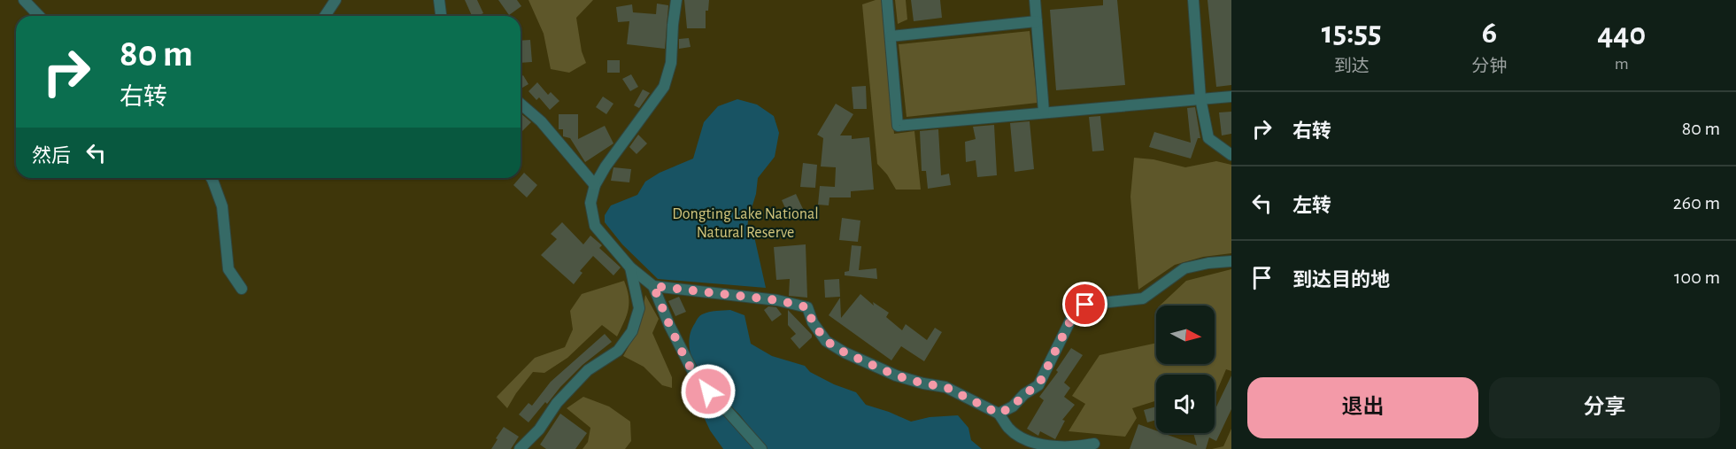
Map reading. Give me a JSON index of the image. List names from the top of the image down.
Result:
{
  "parks": ["Dongting Lake National Natural Reserve"],
  "north": "right",
  "page": {
    "eta": [
      "15:55",
      "到达",
      "6",
      "分钟",
      "440",
      "m"
    ],
    "turn": ["80 m", "右转"],
    "list": [
      {
        "name": "右转",
        "value": "80 m"
      },
      {
        "name": "左转",
        "value": "260 m"
      },
      {
        "name": "到达目的地",
        "value": "100 m"
      }
    ],
    "then": "然后",
    "buttons": ["退出", "分享"]
  }
}
